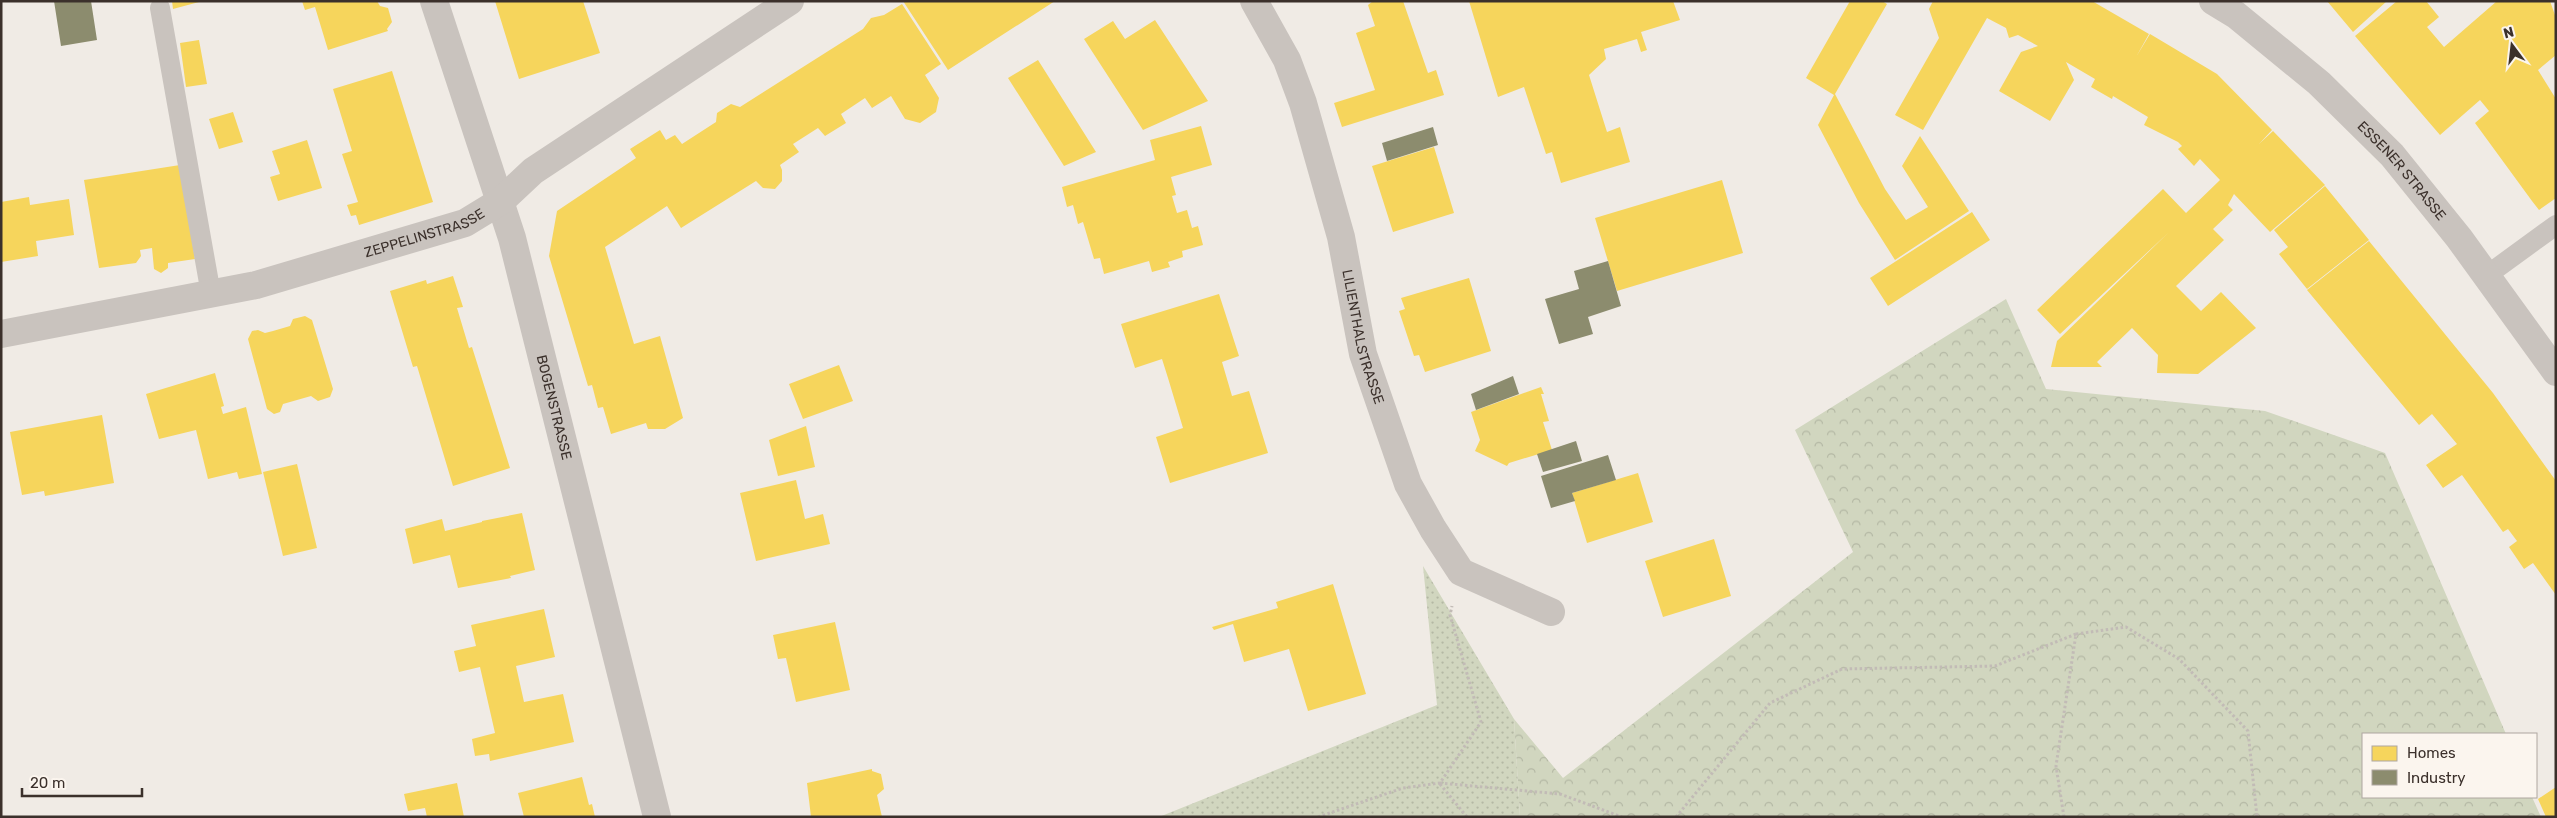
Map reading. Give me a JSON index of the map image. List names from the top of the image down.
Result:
{
  "streets": {
    "street": [
      "ESSENER STRASSE",
      "ZEPPELINSTRASSE",
      "LILIENTHALSTRASSE",
      "BOGENSTRASSE"
    ]
  },
  "crossings": [
    ["ZEPPELINSTRASSE", "BOGENSTRASSE"]
  ],
  "legend": ["Homes", "Industry"],
  "scale_bar": "20 m",
  "north": "top"
}
